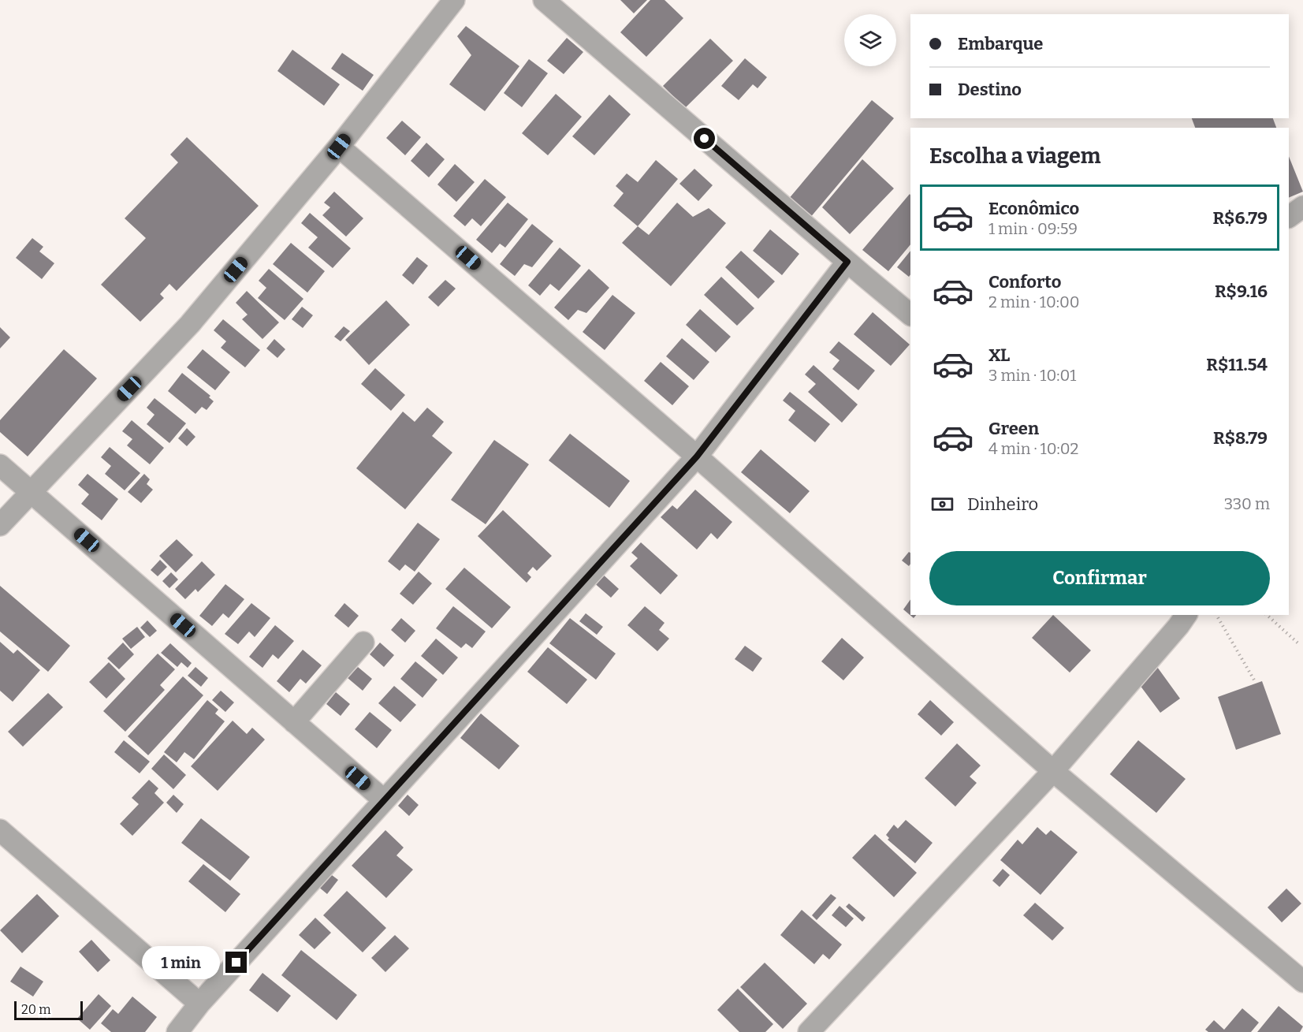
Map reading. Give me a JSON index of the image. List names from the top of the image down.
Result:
{
  "scale_bar": "20 m",
  "page": {
    "banner": ["Embarque", "Destino"],
    "heading": "Escolha a viagem",
    "list": [
      {
        "name": "Econômico",
        "note": "1 min · 09:59",
        "value": "R$6.79"
      },
      {
        "name": "Conforto",
        "note": "2 min · 10:00",
        "value": "R$9.16"
      },
      {
        "name": "XL",
        "note": "3 min · 10:01",
        "value": "R$11.54"
      },
      {
        "name": "Green",
        "note": "4 min · 10:02",
        "value": "R$8.79"
      }
    ],
    "pay": ["Dinheiro", "330 m"],
    "buttons": "Confirmar",
    "bubble": "1 min",
    "scale": "20 m"
  }
}
